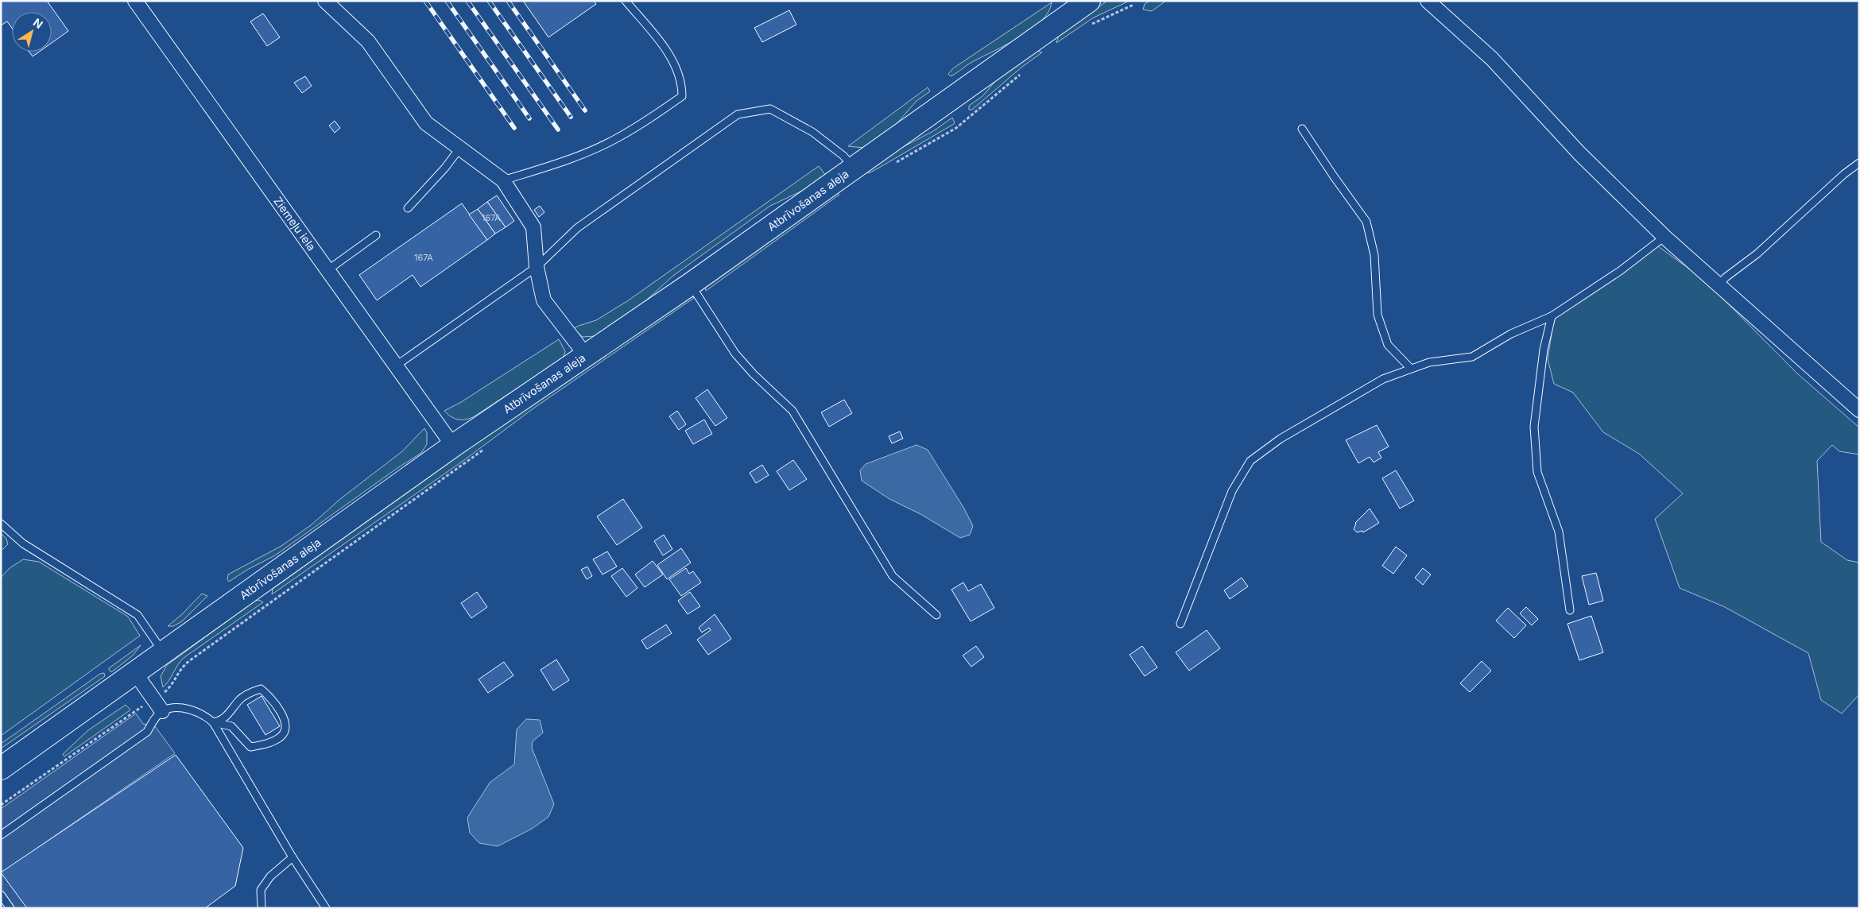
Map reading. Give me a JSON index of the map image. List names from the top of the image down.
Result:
{
  "streets": {
    "main road": ["Atbrīvošanas aleja"],
    "street": ["Ziemeļu iela"]
  },
  "crossings": [
    ["Atbrīvošanas aleja", "Ziemeļu iela"]
  ],
  "house_numbers": ["167A", "167A"],
  "north": "top right"
}
